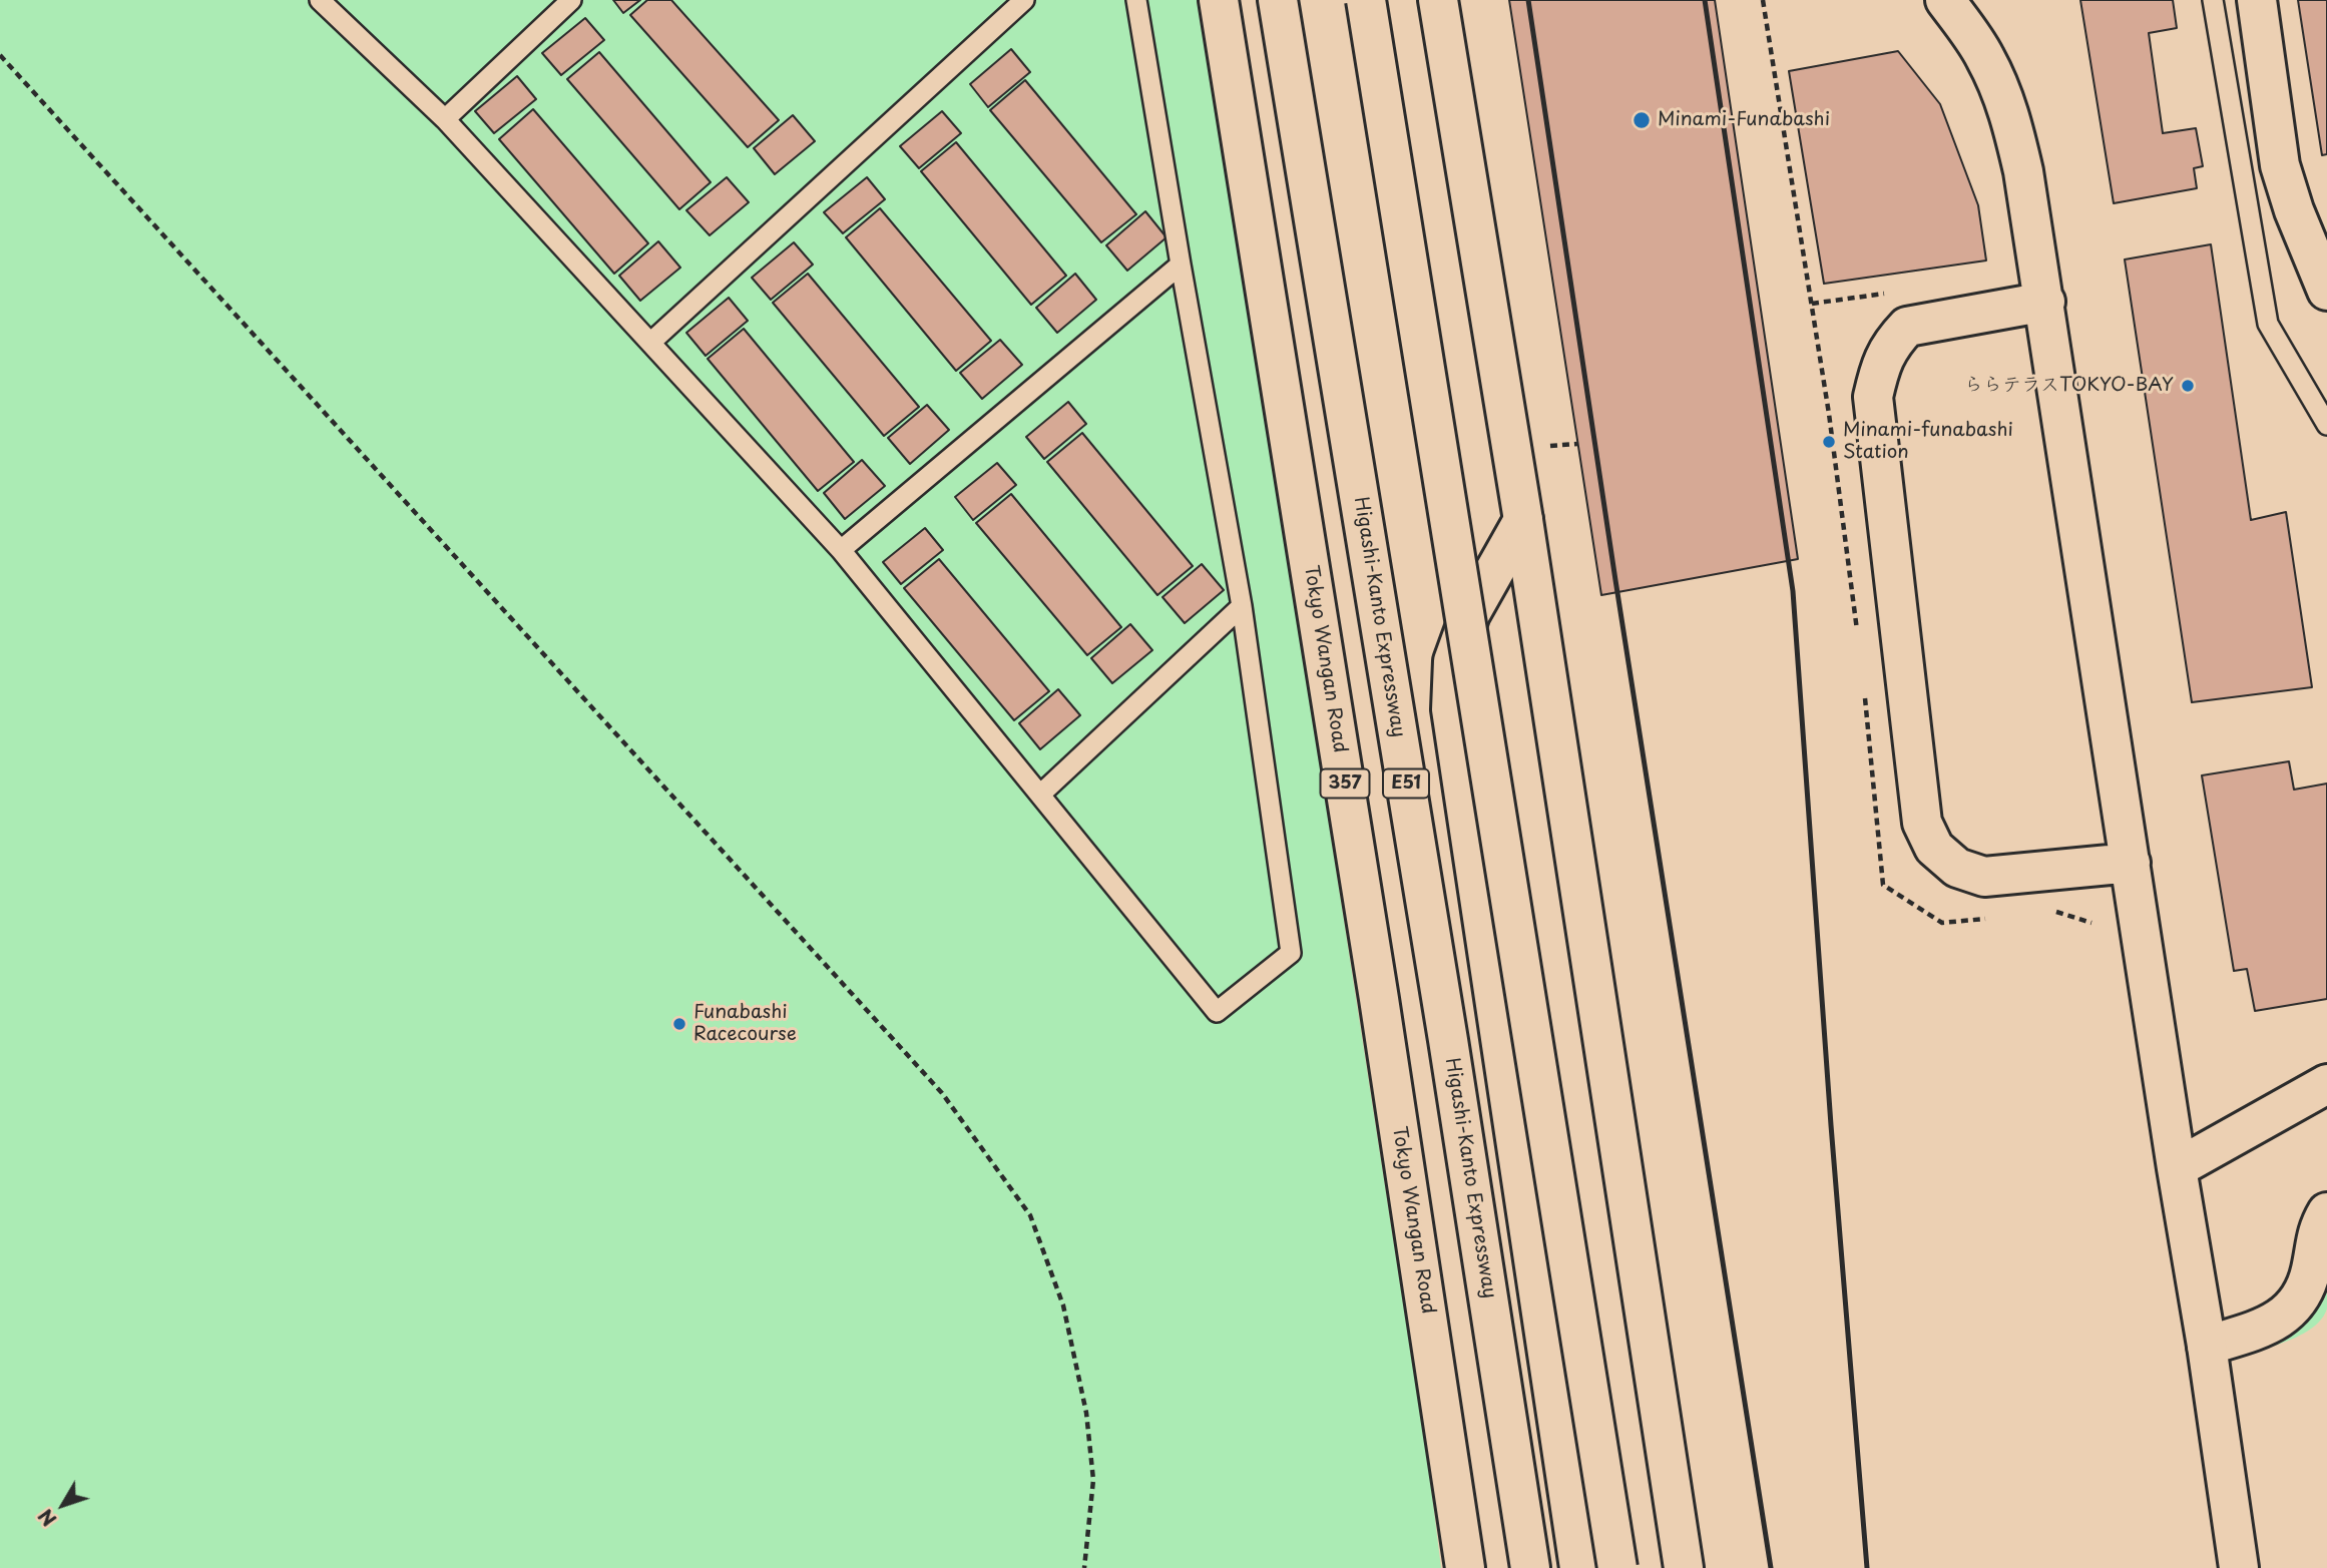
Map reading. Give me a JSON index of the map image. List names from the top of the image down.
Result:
{
  "streets": {
    "main road": [
      "Higashi-Kanto Expressway",
      "Tokyo Wangan Road",
      "357",
      "E51"
    ]
  },
  "places": [
    "Minami-Funabashi",
    "ららテラスTOKYO-BAY",
    "Minami-funabashi Station",
    "Funabashi Racecourse"
  ],
  "north": "bottom left"
}
